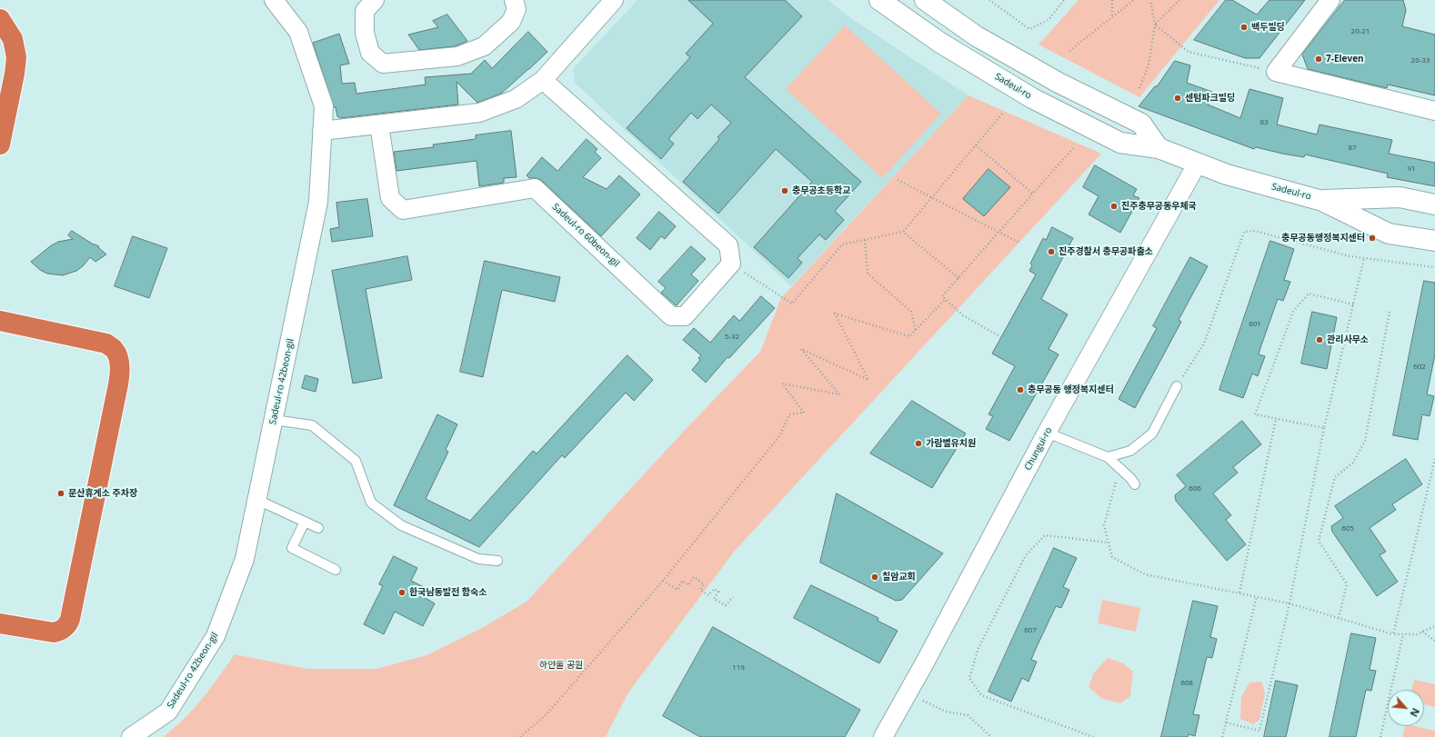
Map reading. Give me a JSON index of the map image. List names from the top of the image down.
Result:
{
  "streets": {
    "street": [
      "Sadeul-ro",
      "Sadeul-ro 60beon-gil",
      "Sadeul-ro 42beon-gil",
      "Chungui-ro"
    ]
  },
  "crossings": [
    ["Sadeul-ro", "Chungui-ro"]
  ],
  "parks": ["하얀울 공원"],
  "places": [
    "백두빌딩",
    "7-Eleven",
    "센텀파크빌딩",
    "충무공초등학교",
    "진주충무공동우체국",
    "충무공동행정복지센터",
    "진주경찰서 충무공파출소",
    "관리사무소",
    "충무공동 행정복지센터",
    "가람별유치원",
    "문산휴게소 주차장",
    "칠암교회",
    "한국남동발전 합숙소"
  ],
  "house_numbers": [
    "20-21",
    "20-33",
    "83",
    "87",
    "91",
    "601",
    "5-32",
    "602",
    "606",
    "605",
    "607",
    "119",
    "608"
  ],
  "north": "bottom right"
}
